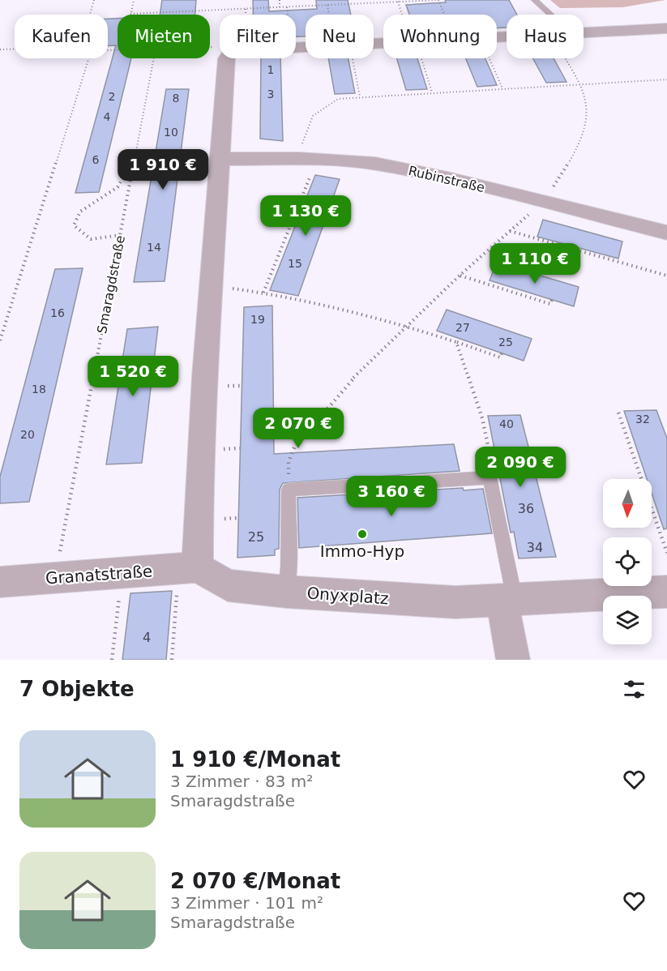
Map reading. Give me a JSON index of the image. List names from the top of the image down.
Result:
{
  "streets": {
    "street": ["Rubinstraße", "Granatstraße", "Onyxplatz"],
    "path": ["Smaragdstraße"]
  },
  "crossings": [
    ["Smaragdstraße", "Granatstraße"],
    ["Granatstraße", "Onyxplatz"]
  ],
  "places": ["Immo-Hyp"],
  "house_numbers": [
    "1",
    "3",
    "2",
    "8",
    "4",
    "10",
    "6",
    "14",
    "15",
    "16",
    "19",
    "27",
    "25",
    "18",
    "32",
    "40",
    "20",
    "36",
    "25",
    "34",
    "4"
  ],
  "north": "bottom",
  "page": {
    "chip": [
      "Kaufen",
      "Mieten",
      "Filter",
      "Neu",
      "Wohnung",
      "Haus"
    ],
    "price": [
      "1 910 €",
      "1 130 €",
      "1 110 €",
      "1 520 €",
      "2 070 €",
      "2 090 €",
      "3 160 €"
    ],
    "heading": "7 Objekte",
    "list": [
      {
        "name": "1 910 €/Monat",
        "note": "3 Zimmer · 83 m² · Smaragdstraße"
      },
      {
        "name": "2 070 €/Monat",
        "note": "3 Zimmer · 101 m² · Smaragdstraße"
      }
    ]
  }
}
